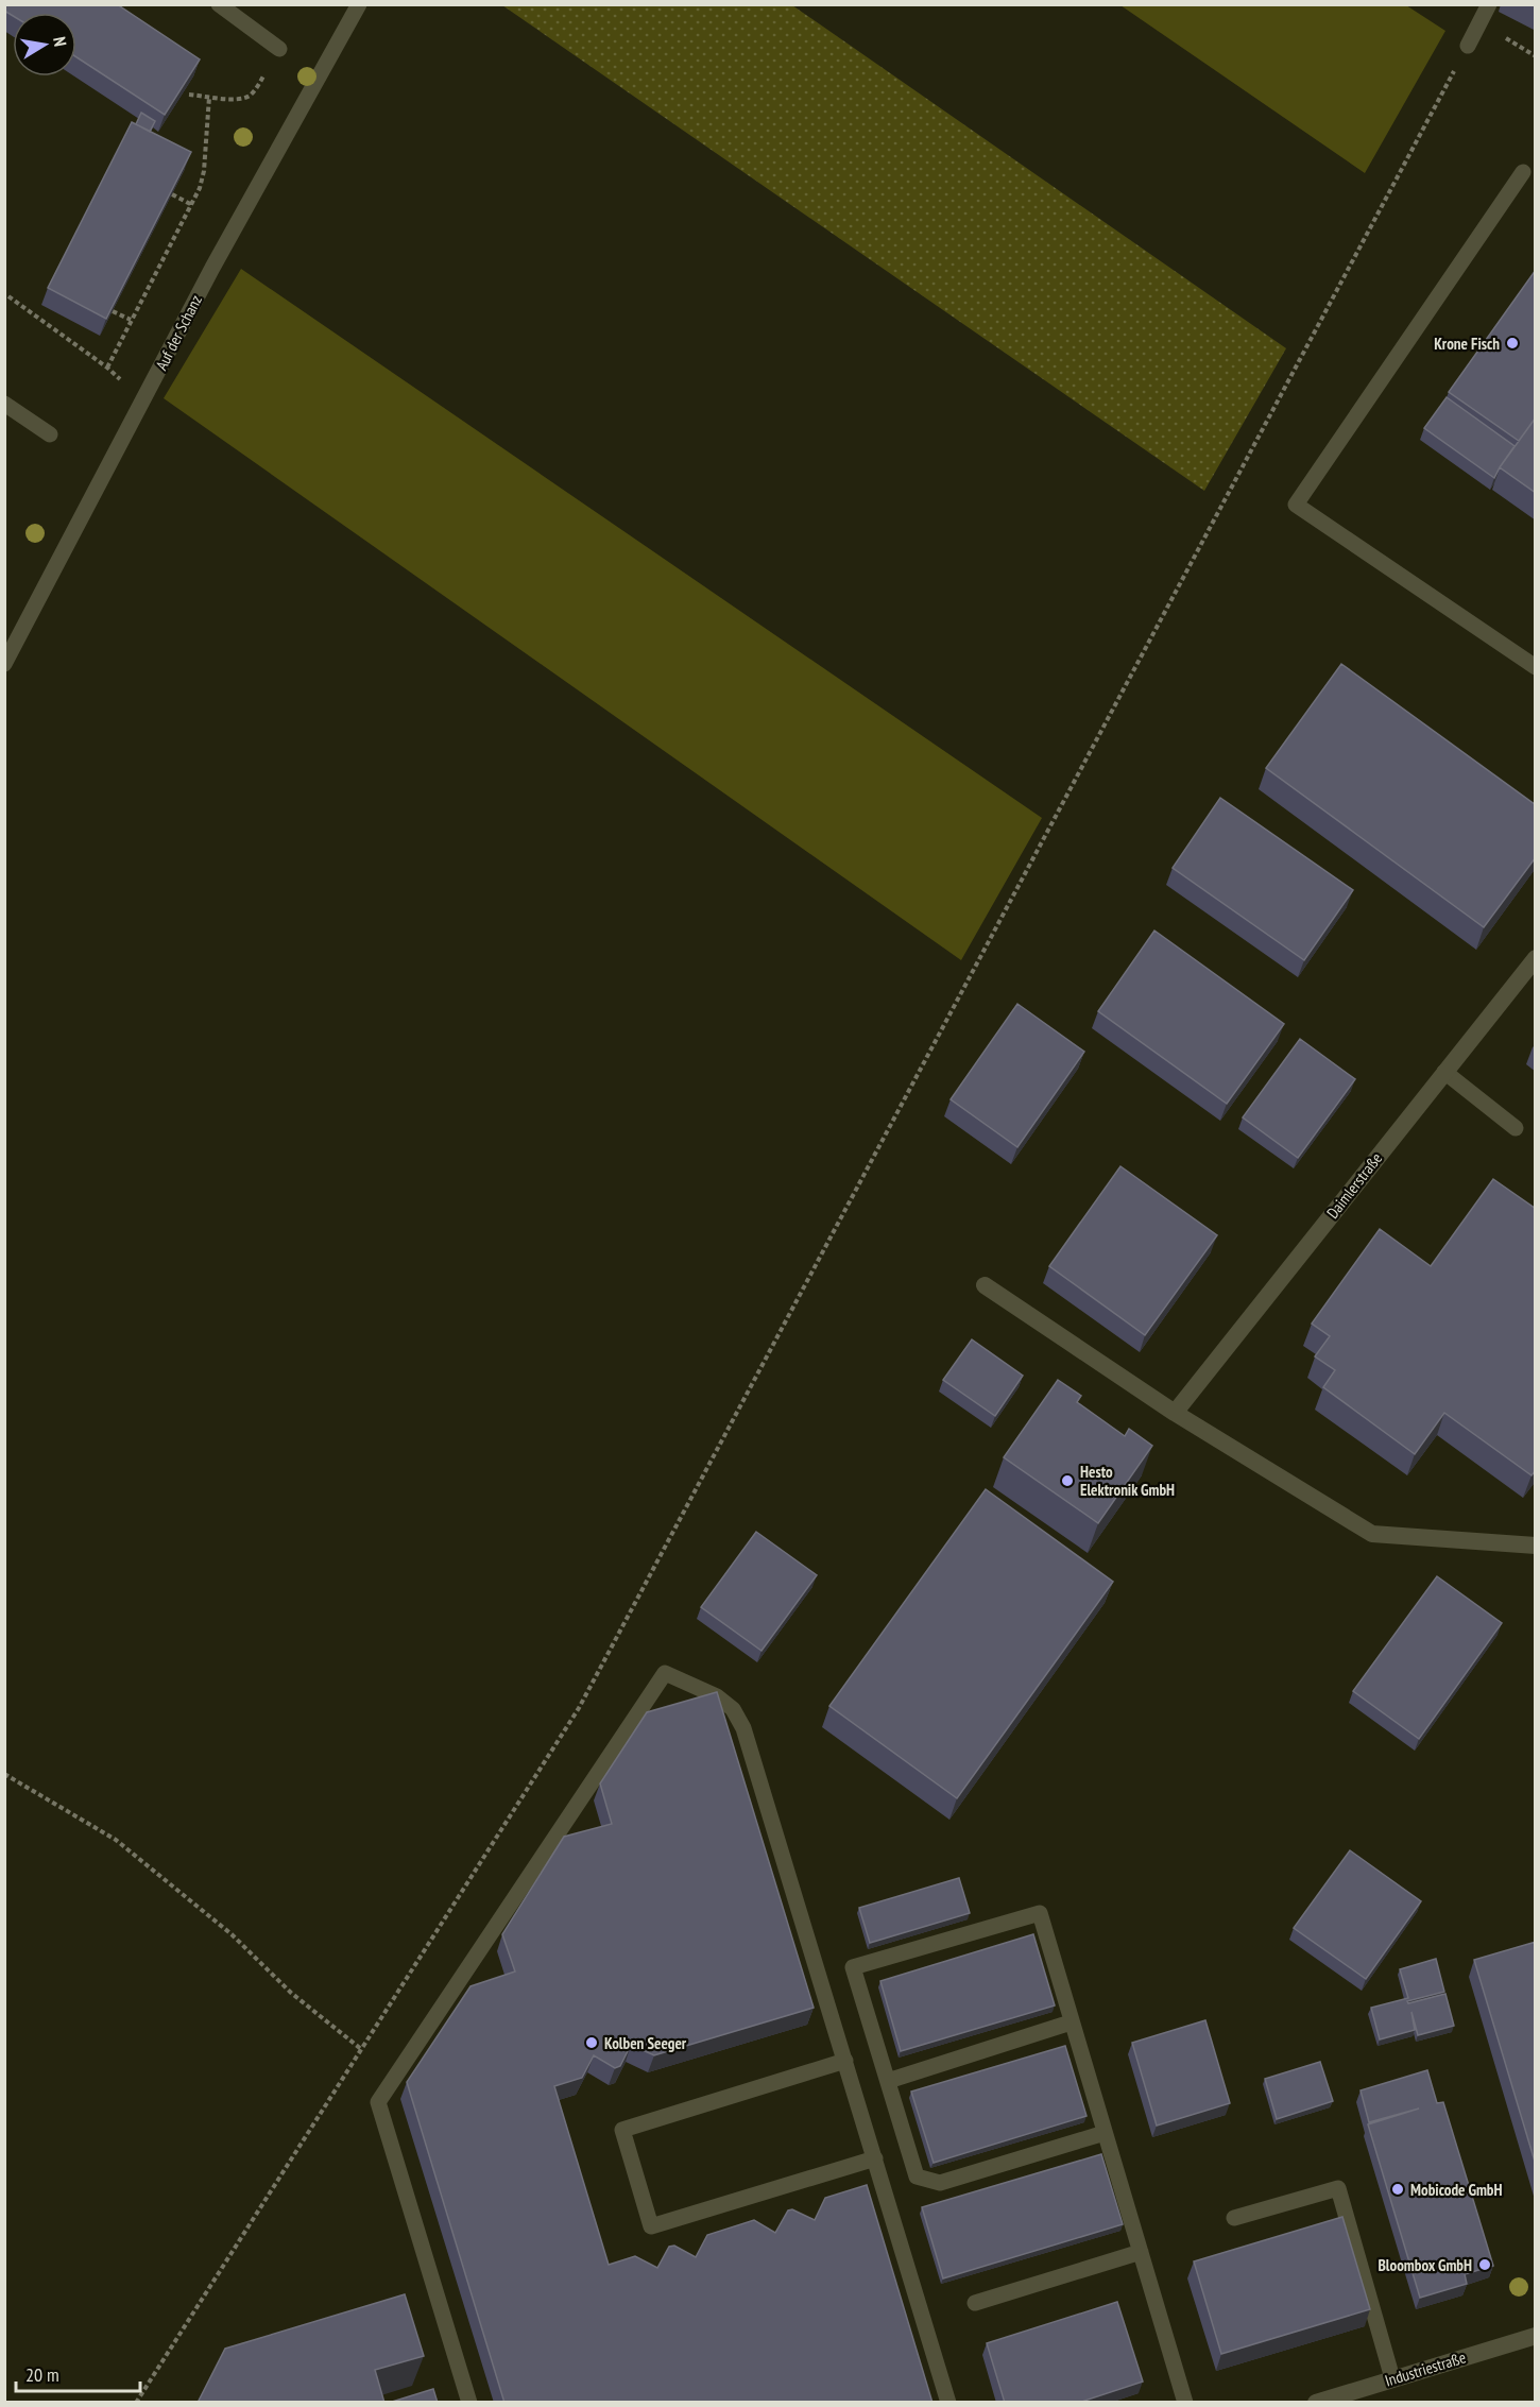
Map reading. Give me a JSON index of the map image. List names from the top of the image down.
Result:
{
  "streets": {
    "street": ["Daimlerstraße", "Industriestraße"],
    "lane": ["Auf der Schanz"]
  },
  "places": [
    "Krone Fisch",
    "Hesto Elektronik GmbH",
    "Kolben Seeger",
    "Mobicode GmbH",
    "Bloombox GmbH"
  ],
  "scale_bar": "20 m",
  "north": "right"
}
